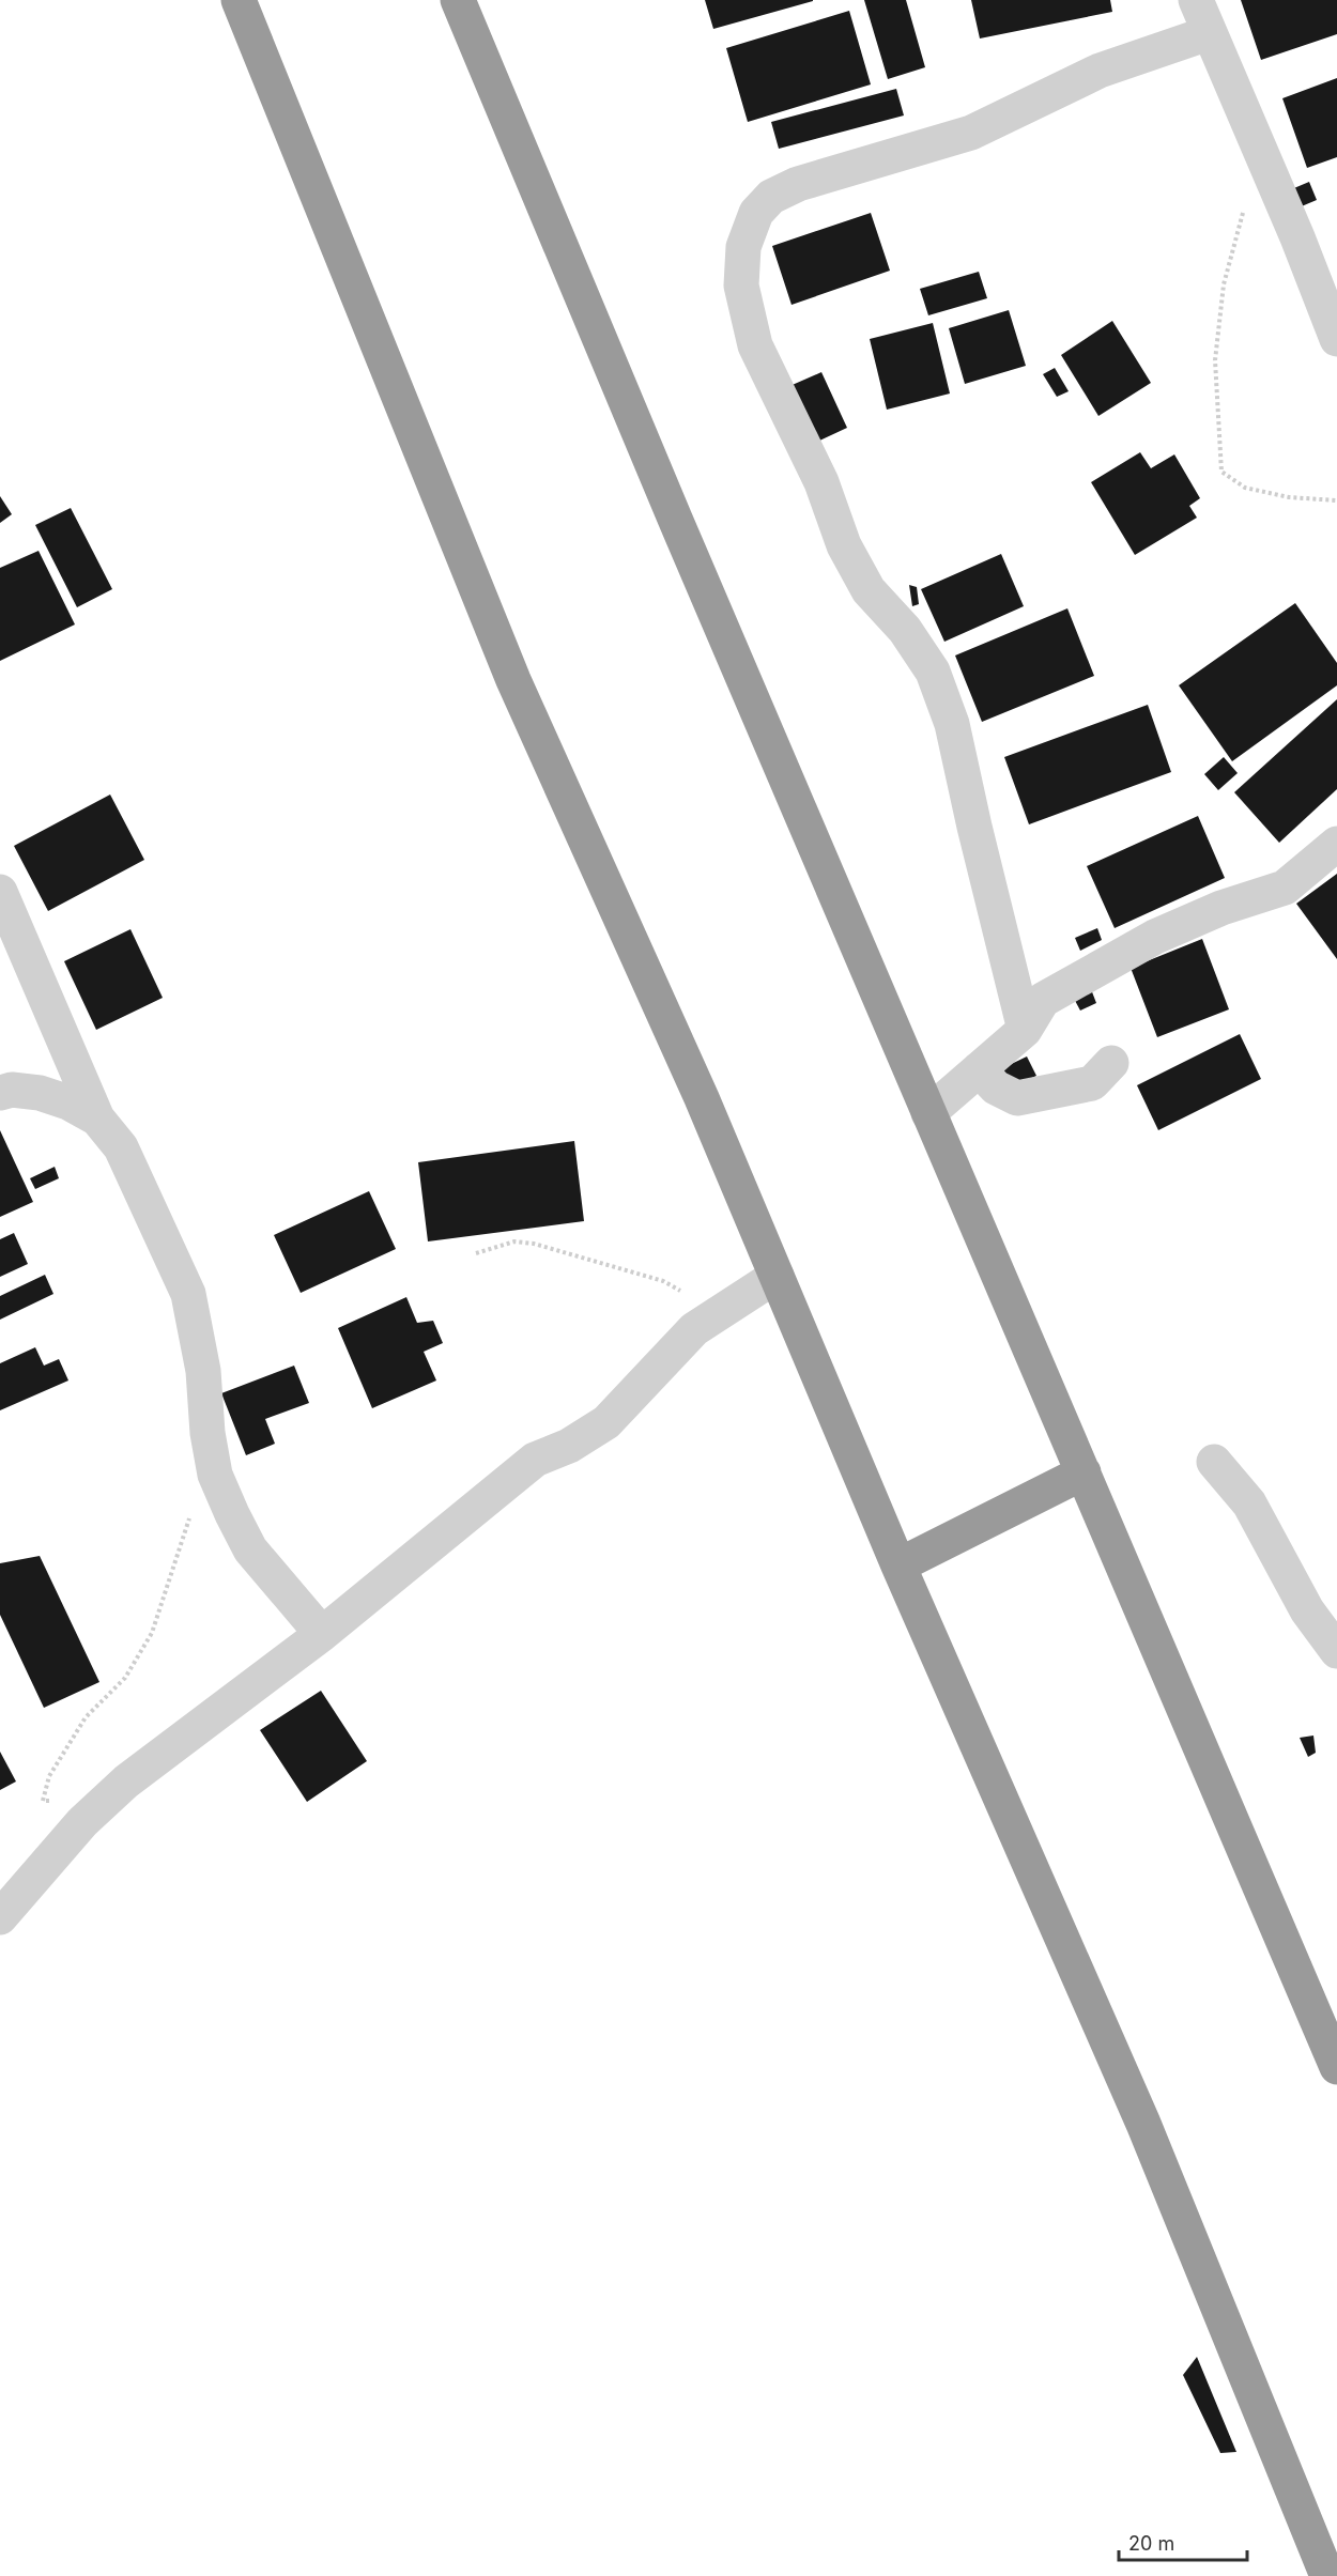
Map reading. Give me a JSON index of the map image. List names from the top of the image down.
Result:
{
  "scale_bar": "20 m"
}
